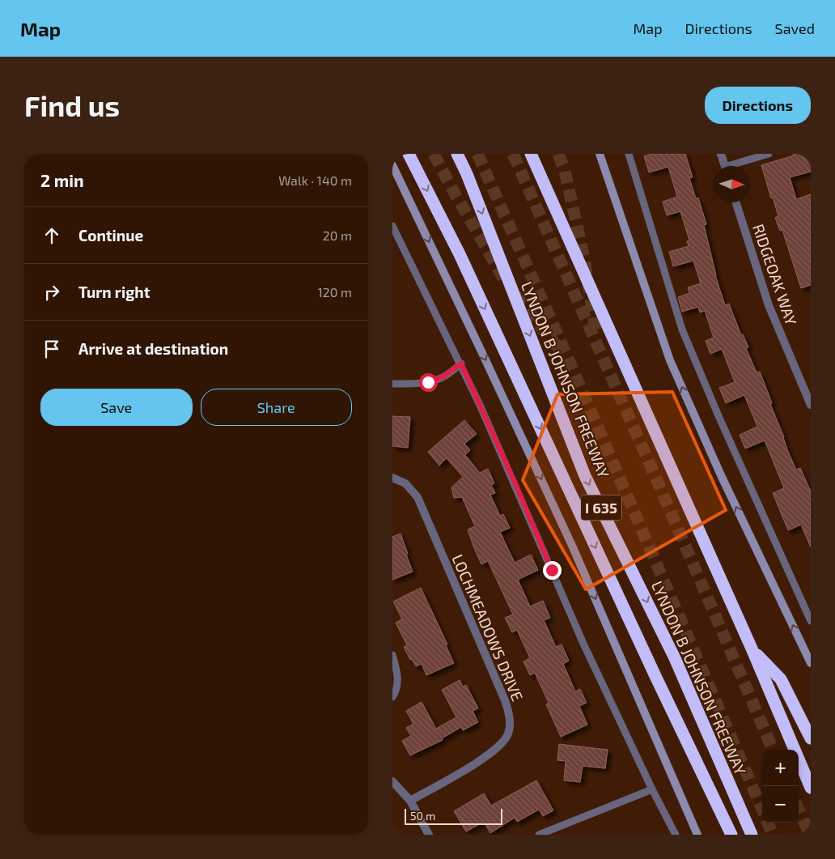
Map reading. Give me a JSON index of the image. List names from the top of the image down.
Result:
{
  "streets": {
    "highway": ["LYNDON B JOHNSON FREEWAY", "I 635"],
    "street": ["RIDGEOAK WAY", "LOCHMEADOWS DRIVE"]
  },
  "scale_bar": "50 m",
  "north": "right",
  "page": {
    "header": "Map",
    "nav": ["Map", "Directions", "Saved"],
    "buttons": [
      "Directions",
      ["Save", "Share"]
    ],
    "title": "Find us",
    "heading": ["2 min", "Walk · 140 m"],
    "list": [
      ["Continue", "20 m"],
      ["Turn right", "120 m"],
      "Arrive at destination"
    ],
    "map_buttons": ["+", "−"],
    "scale": "50 m"
  }
}
